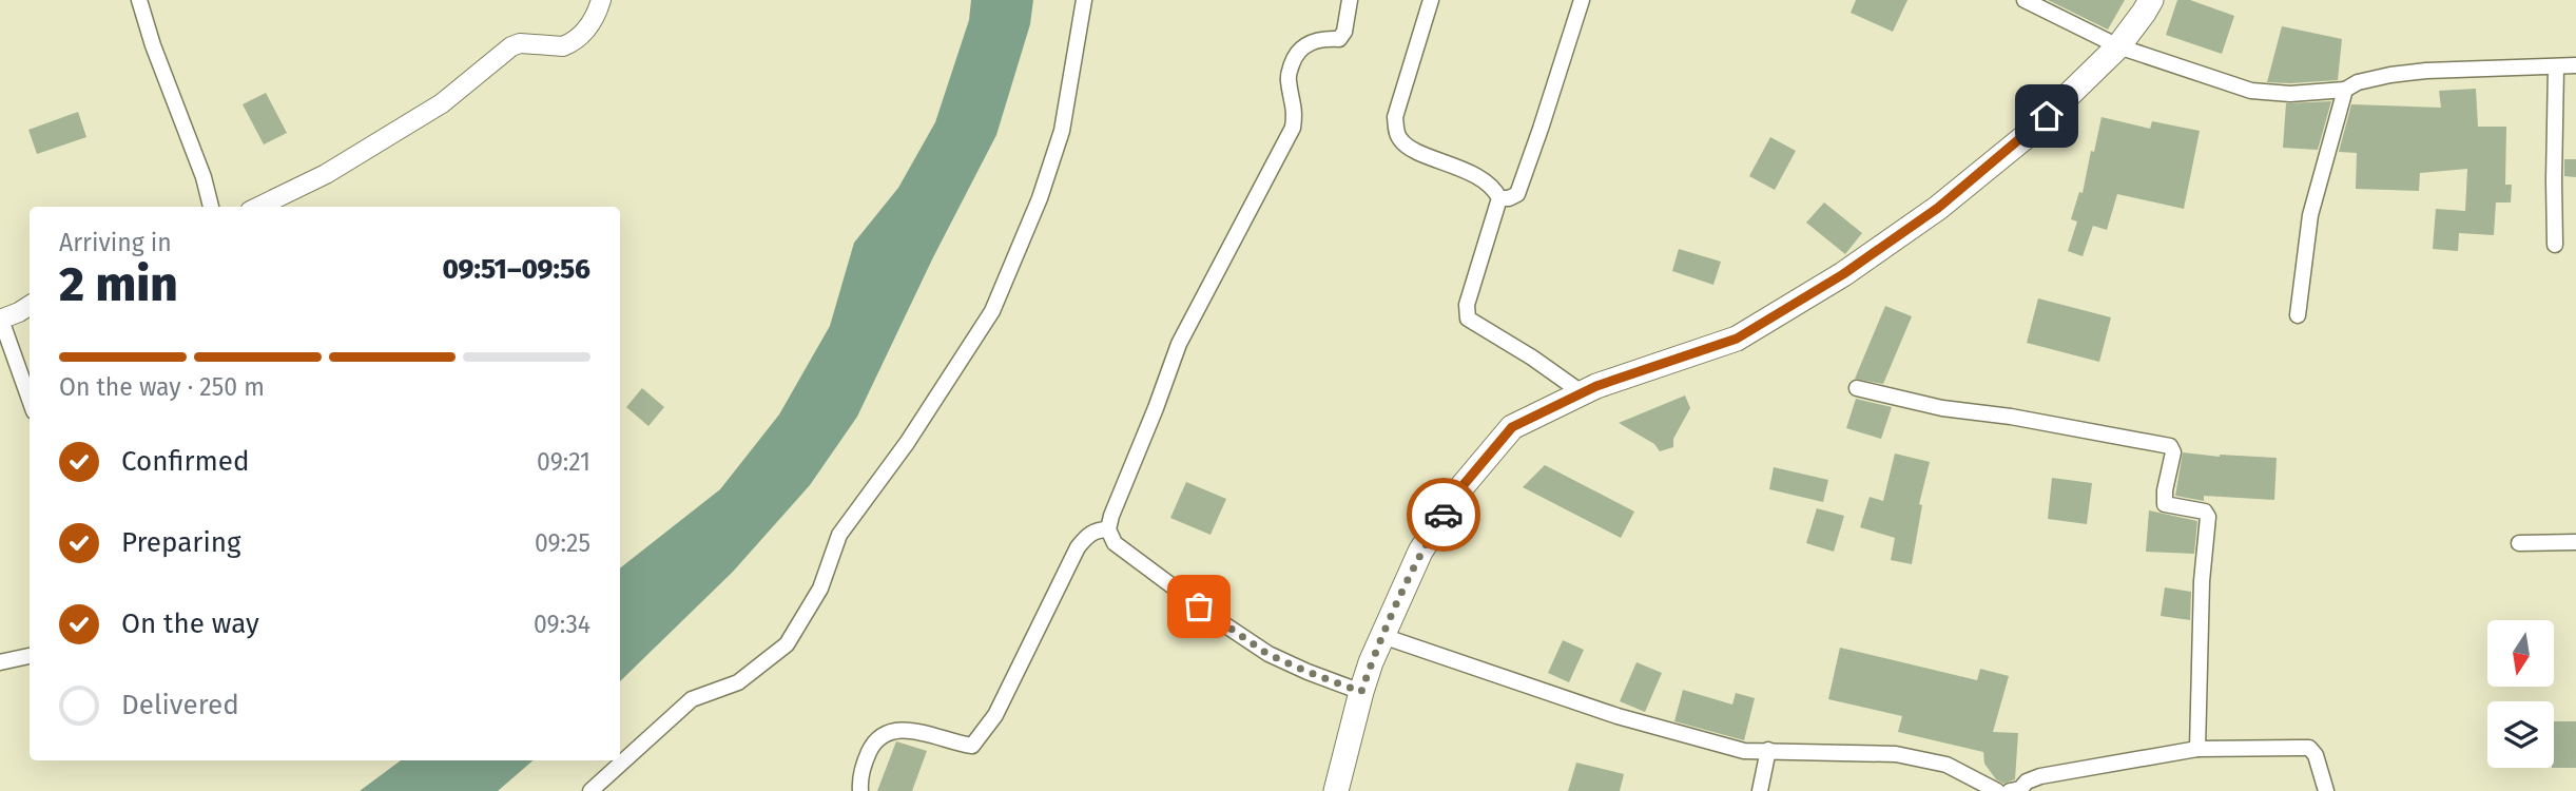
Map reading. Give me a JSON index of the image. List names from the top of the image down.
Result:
{
  "north": "bottom",
  "page": {
    "heading": ["2 min", "Arriving in", "09:51–09:56"],
    "bar": "On the way · 250 m",
    "list": [
      ["Confirmed", "09:21"],
      ["Preparing", "09:25"],
      ["On the way", "09:34"],
      "Delivered"
    ]
  }
}
